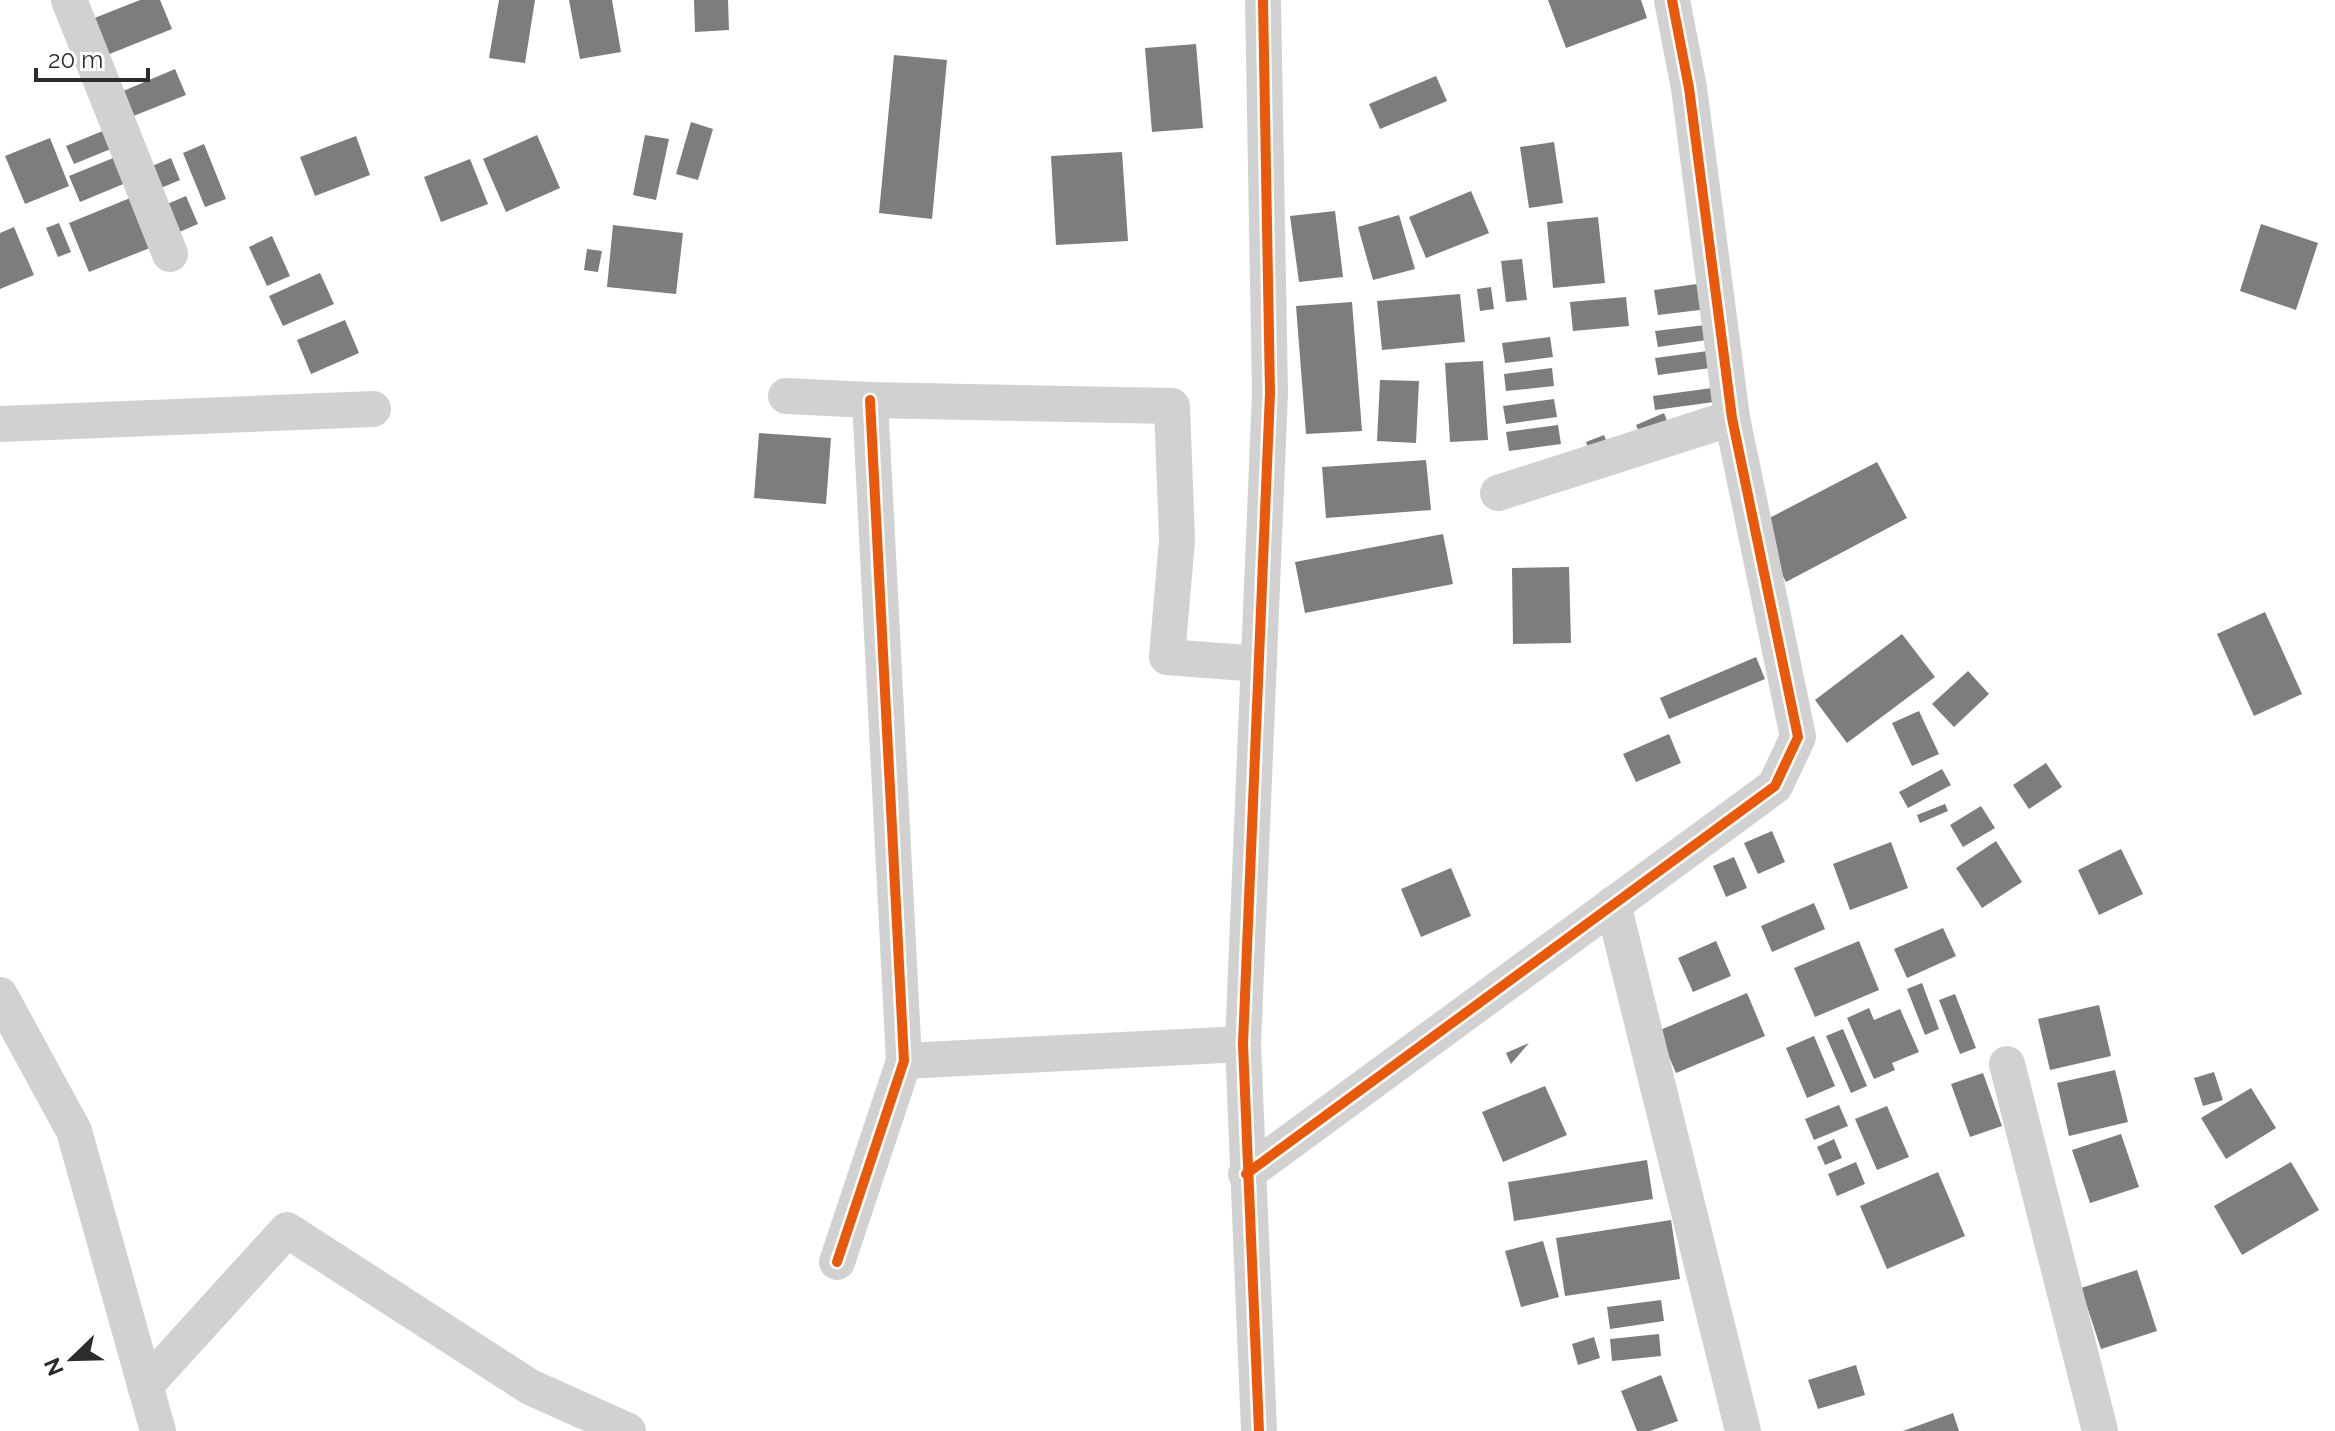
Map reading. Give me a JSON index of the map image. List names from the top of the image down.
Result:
{
  "scale_bar": "20 m",
  "north": "bottom left"
}
